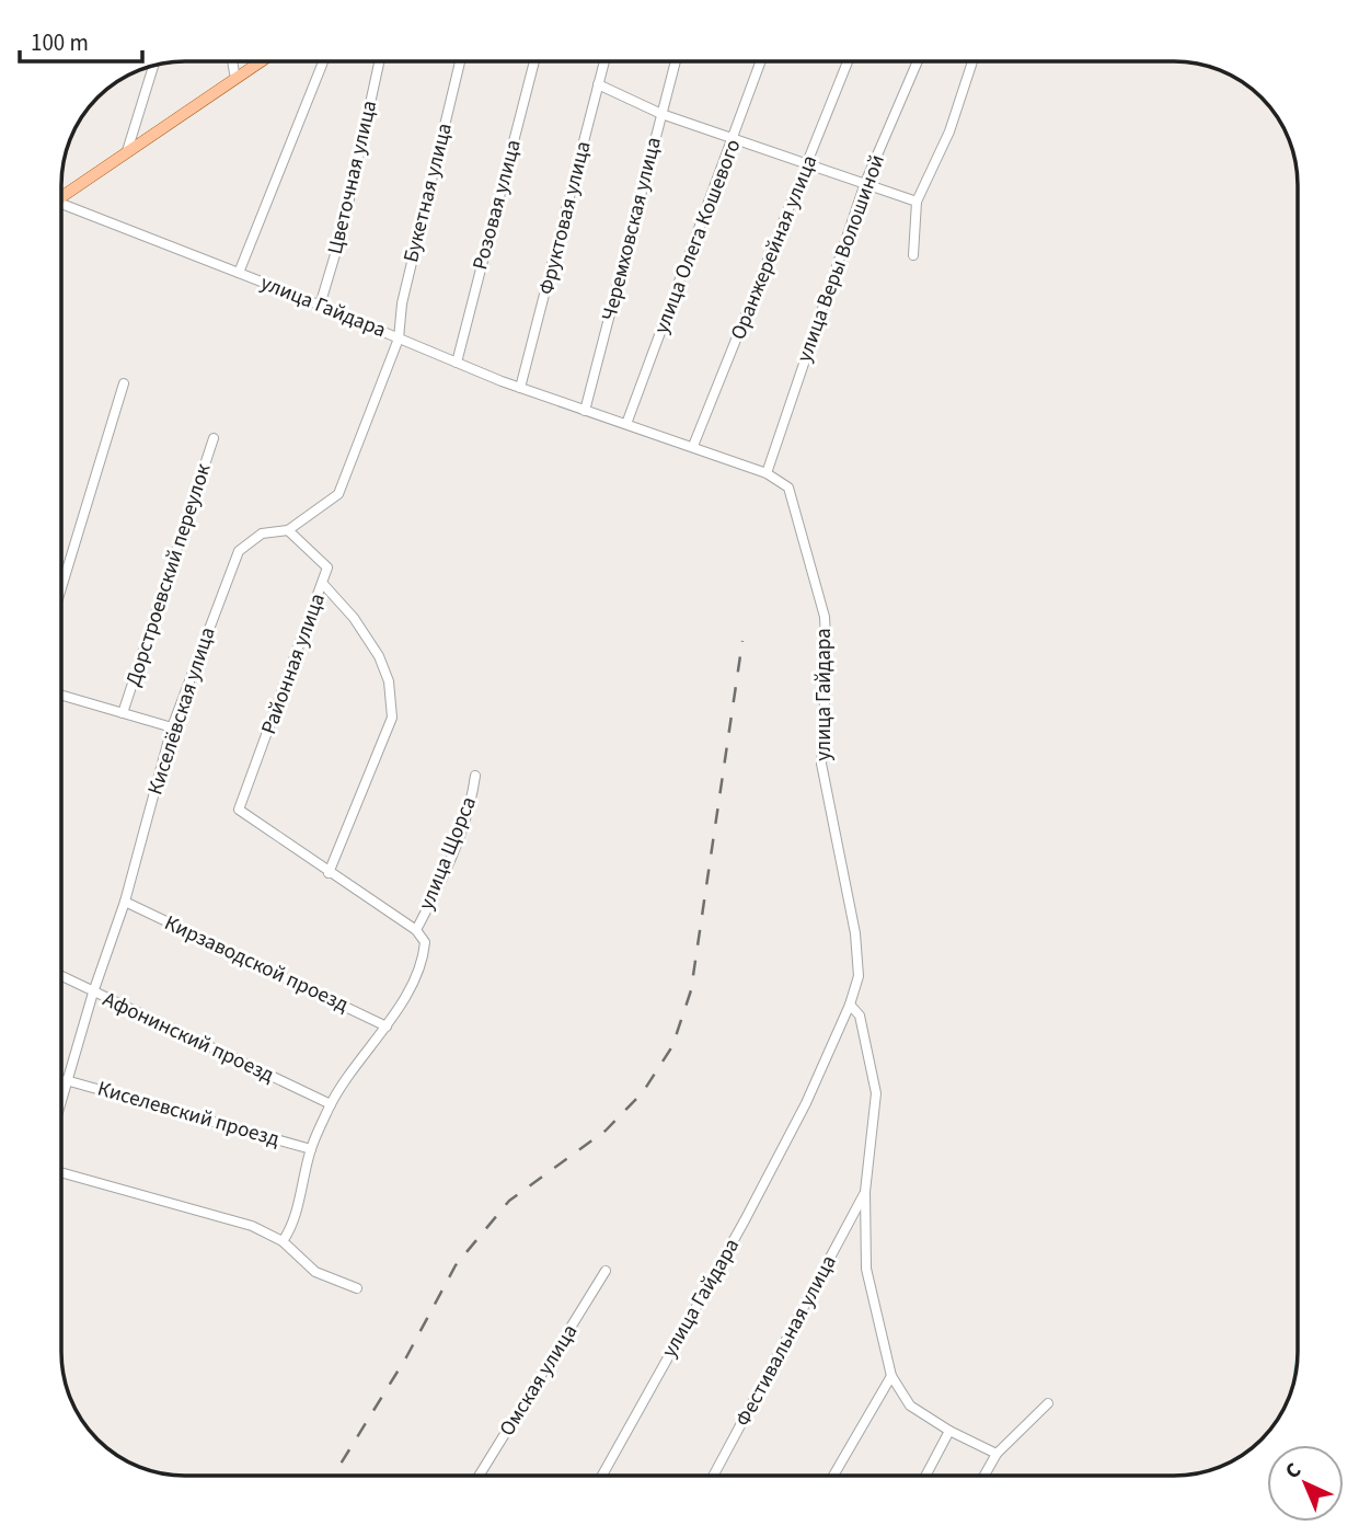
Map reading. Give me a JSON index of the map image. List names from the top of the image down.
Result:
{
  "streets": {
    "street": [
      "Цветочная улица",
      "Букетная улица",
      "Розовая улица",
      "Фруктовая улица",
      "Черемховская улица",
      "улица Олега Кошевого",
      "Оранжерейная улица",
      "улица Веры Волошиной",
      "улица Гайдара",
      "Дорстроевский переулок",
      "Районная улица",
      "Киселёвская улица",
      "улица Щорса",
      "Кирзаводской проезд",
      "Афонинский проезд",
      "Киселевский проезд",
      "Фестивальная улица",
      "Омская улица"
    ]
  },
  "crossings": [
    ["Цветочная улица", "улица Гайдара"],
    ["Букетная улица", "улица Гайдара"],
    ["Букетная улица", "Киселёвская улица"],
    ["Розовая улица", "улица Гайдара"],
    ["Фруктовая улица", "улица Гайдара"],
    ["Черемховская улица", "улица Гайдара"],
    ["улица Олега Кошевого", "улица Гайдара"],
    ["Оранжерейная улица", "улица Гайдара"],
    ["улица Веры Волошиной", "улица Гайдара"],
    ["улица Гайдара", "Киселёвская улица"],
    ["Районная улица", "Киселёвская улица"],
    ["Киселёвская улица", "Кирзаводской проезд"],
    ["Киселёвская улица", "Афонинский проезд"],
    ["Киселёвская улица", "Киселевский проезд"]
  ],
  "scale_bar": "100 m",
  "north": "top left"
}
